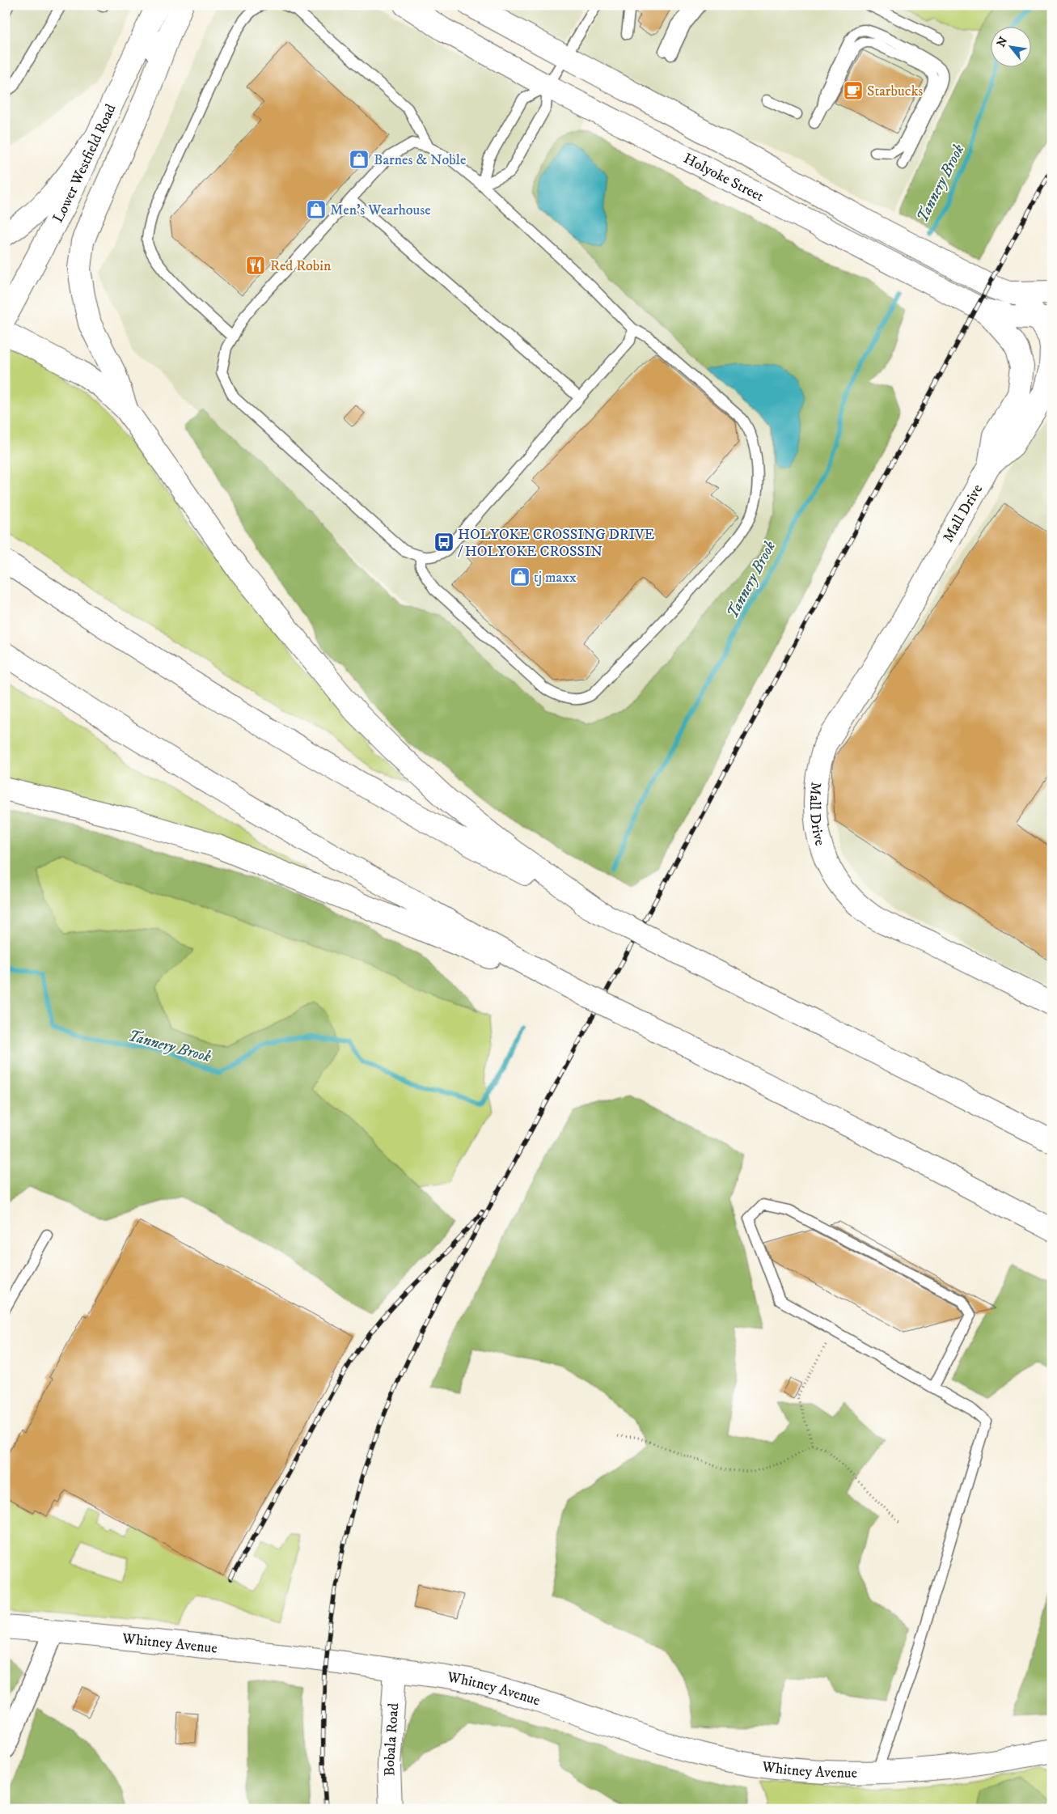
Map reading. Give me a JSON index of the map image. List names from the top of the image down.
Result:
{
  "streets": {
    "main road": [
      "Lower Westfield Road",
      "Holyoke Street",
      "Mall Drive",
      "Whitney Avenue",
      "Bobala Road"
    ]
  },
  "crossings": [
    ["Holyoke Street", "Mall Drive"],
    ["Whitney Avenue", "Bobala Road"]
  ],
  "water": ["Tannery Brook"],
  "places": {
    "cafe": ["Starbucks"],
    "shop": ["Barnes & Noble", "Men's Wearhouse", "tj maxx"],
    "restaurant": ["Red Robin"],
    "bus stop": ["HOLYOKE CROSSING DRIVE / HOLYOKE CROSSIN"]
  },
  "north": "top left"
}
